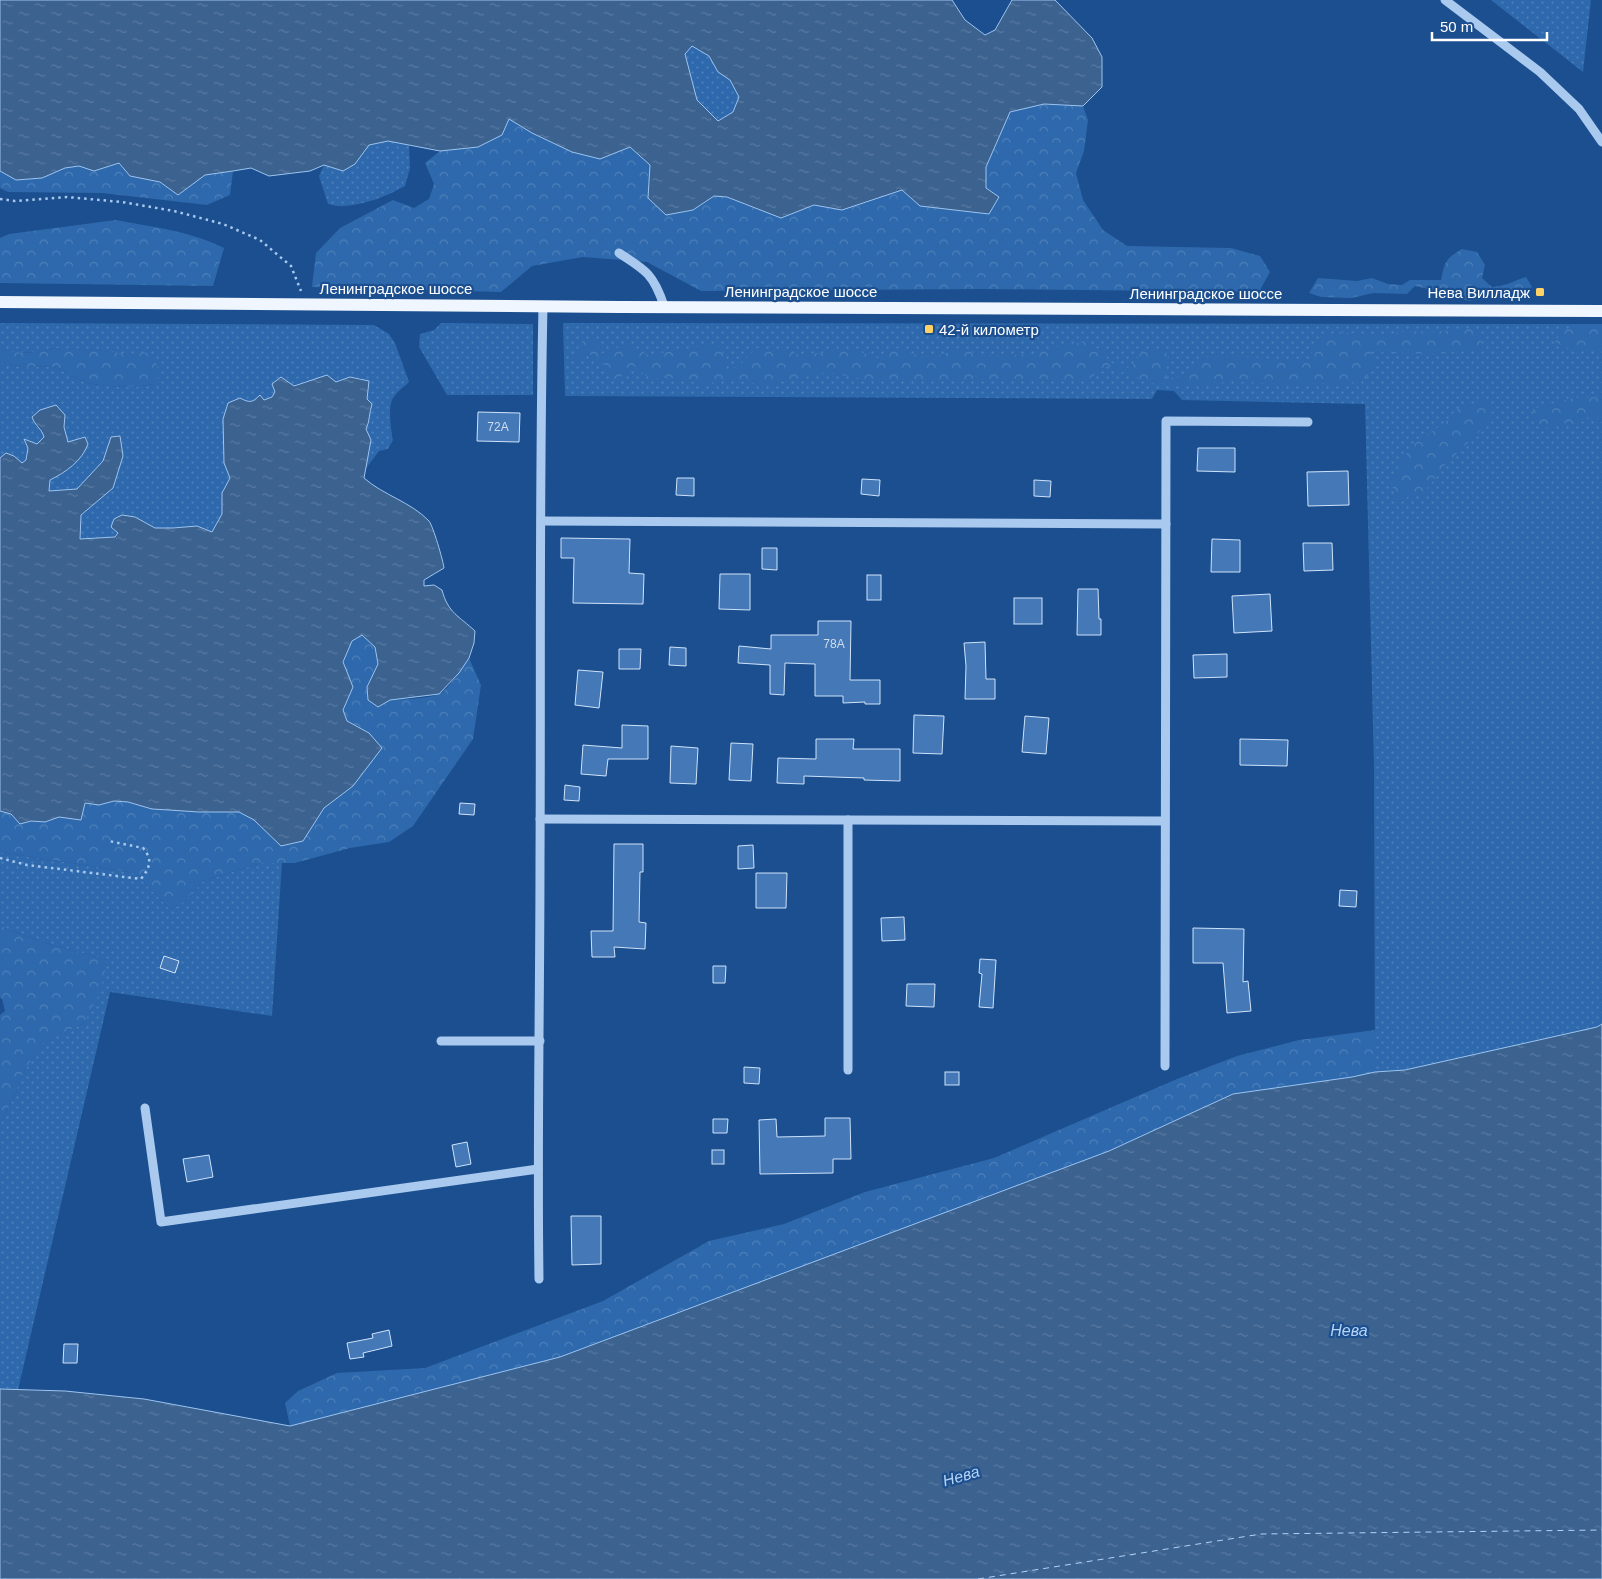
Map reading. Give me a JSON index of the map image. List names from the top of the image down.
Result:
{
  "streets": {
    "main road": ["Ленинградское шоссе"]
  },
  "water": ["Нева"],
  "places": {
    "transit": ["Нева Вилладж", "42-й километр"]
  },
  "house_numbers": ["72А", "78А"],
  "scale_bar": "50 m"
}
